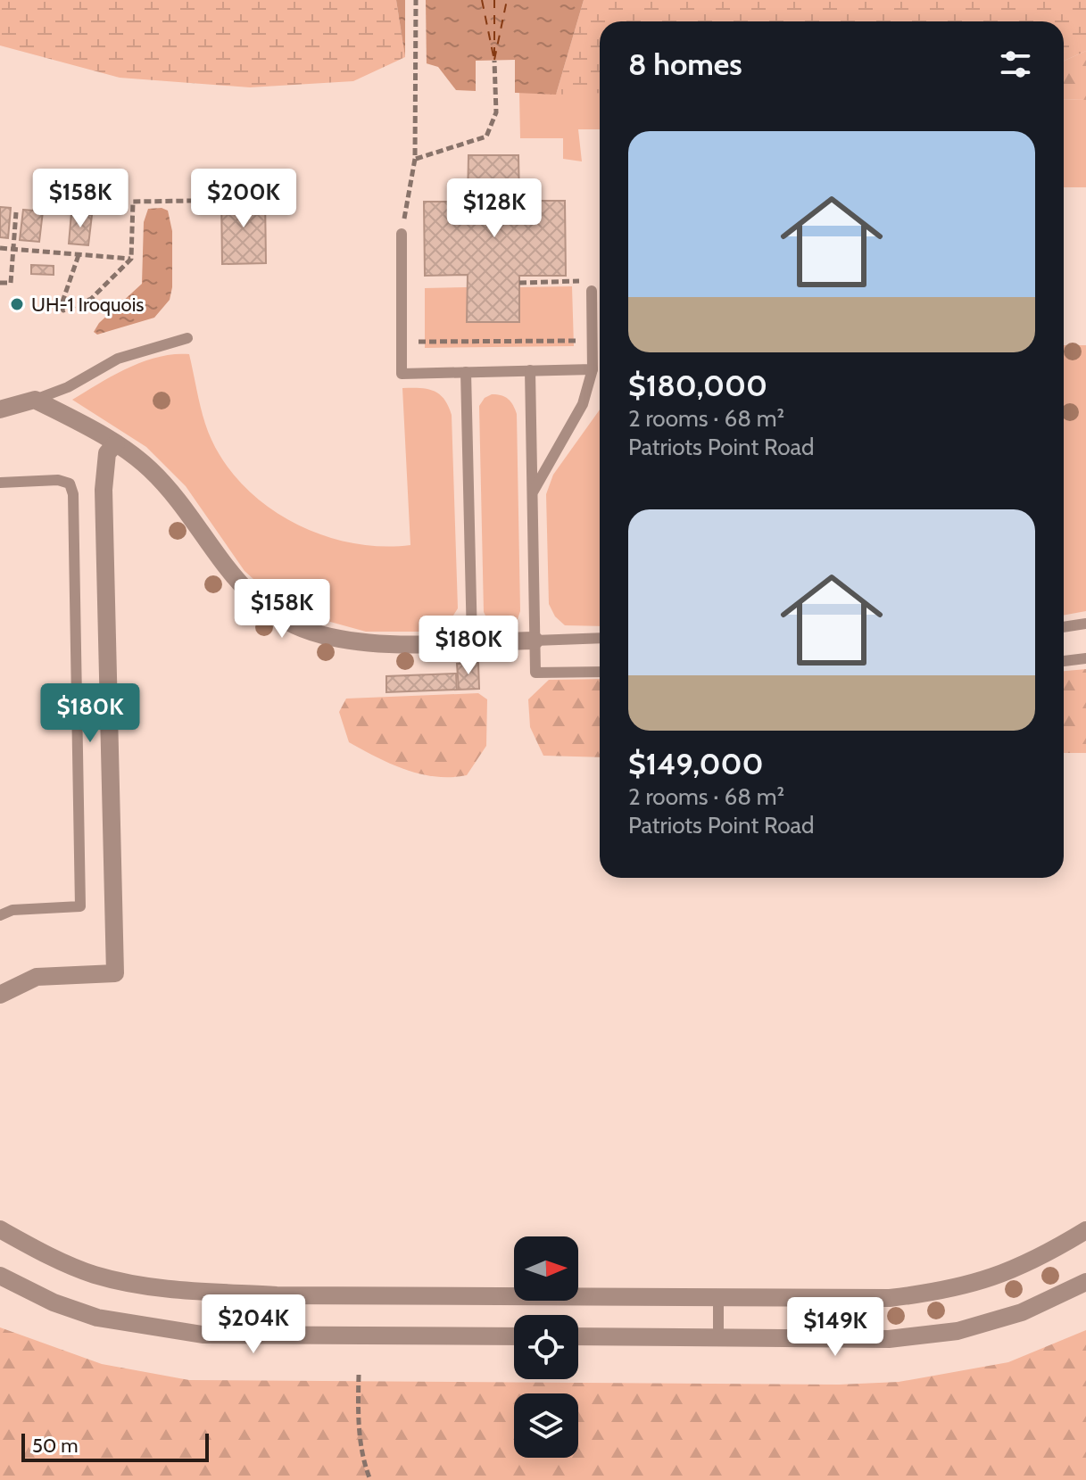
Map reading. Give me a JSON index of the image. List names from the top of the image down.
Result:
{
  "places": ["UH-1 Iroquois"],
  "scale_bar": "50 m",
  "north": "right",
  "page": {
    "heading": "8 homes",
    "list": [
      {
        "name": "$180,000",
        "note": "2 rooms · 68 m² · Patriots Point Road"
      },
      {
        "name": "$149,000",
        "note": "2 rooms · 68 m² · Patriots Point Road"
      }
    ],
    "price": [
      "$158K",
      "$200K",
      "$128K",
      "$158K",
      "$180K",
      "$180K",
      "$204K",
      "$149K"
    ],
    "scale": "50 m"
  }
}
